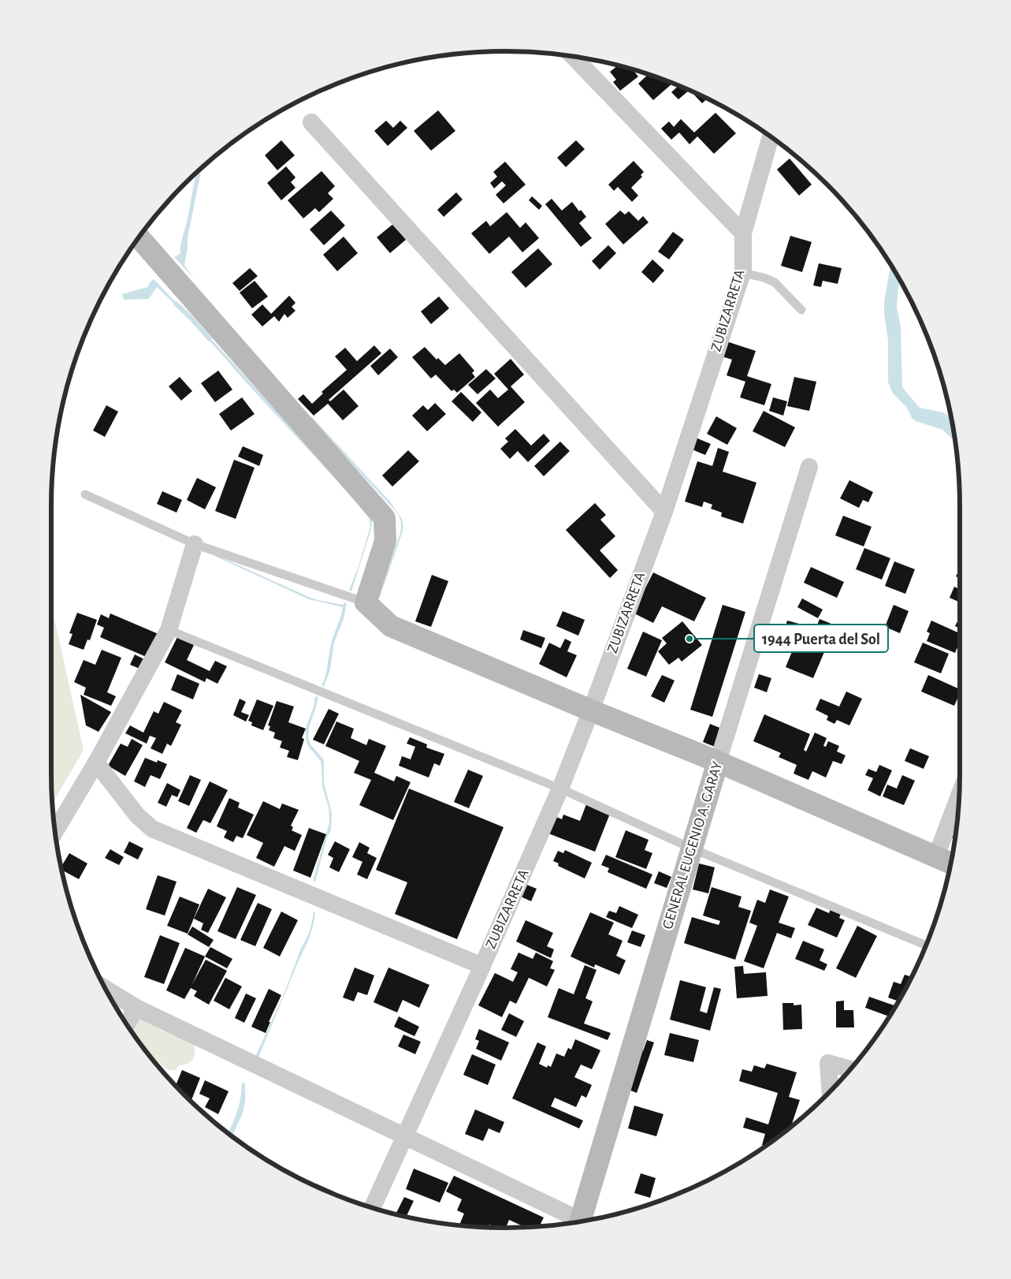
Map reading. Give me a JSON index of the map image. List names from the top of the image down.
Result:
{
  "streets": {
    "street": ["ZUBIZARRETA", "GENERAL EUGENIO A. GARAY"]
  },
  "places": ["1944 Puerta del Sol"]
}
